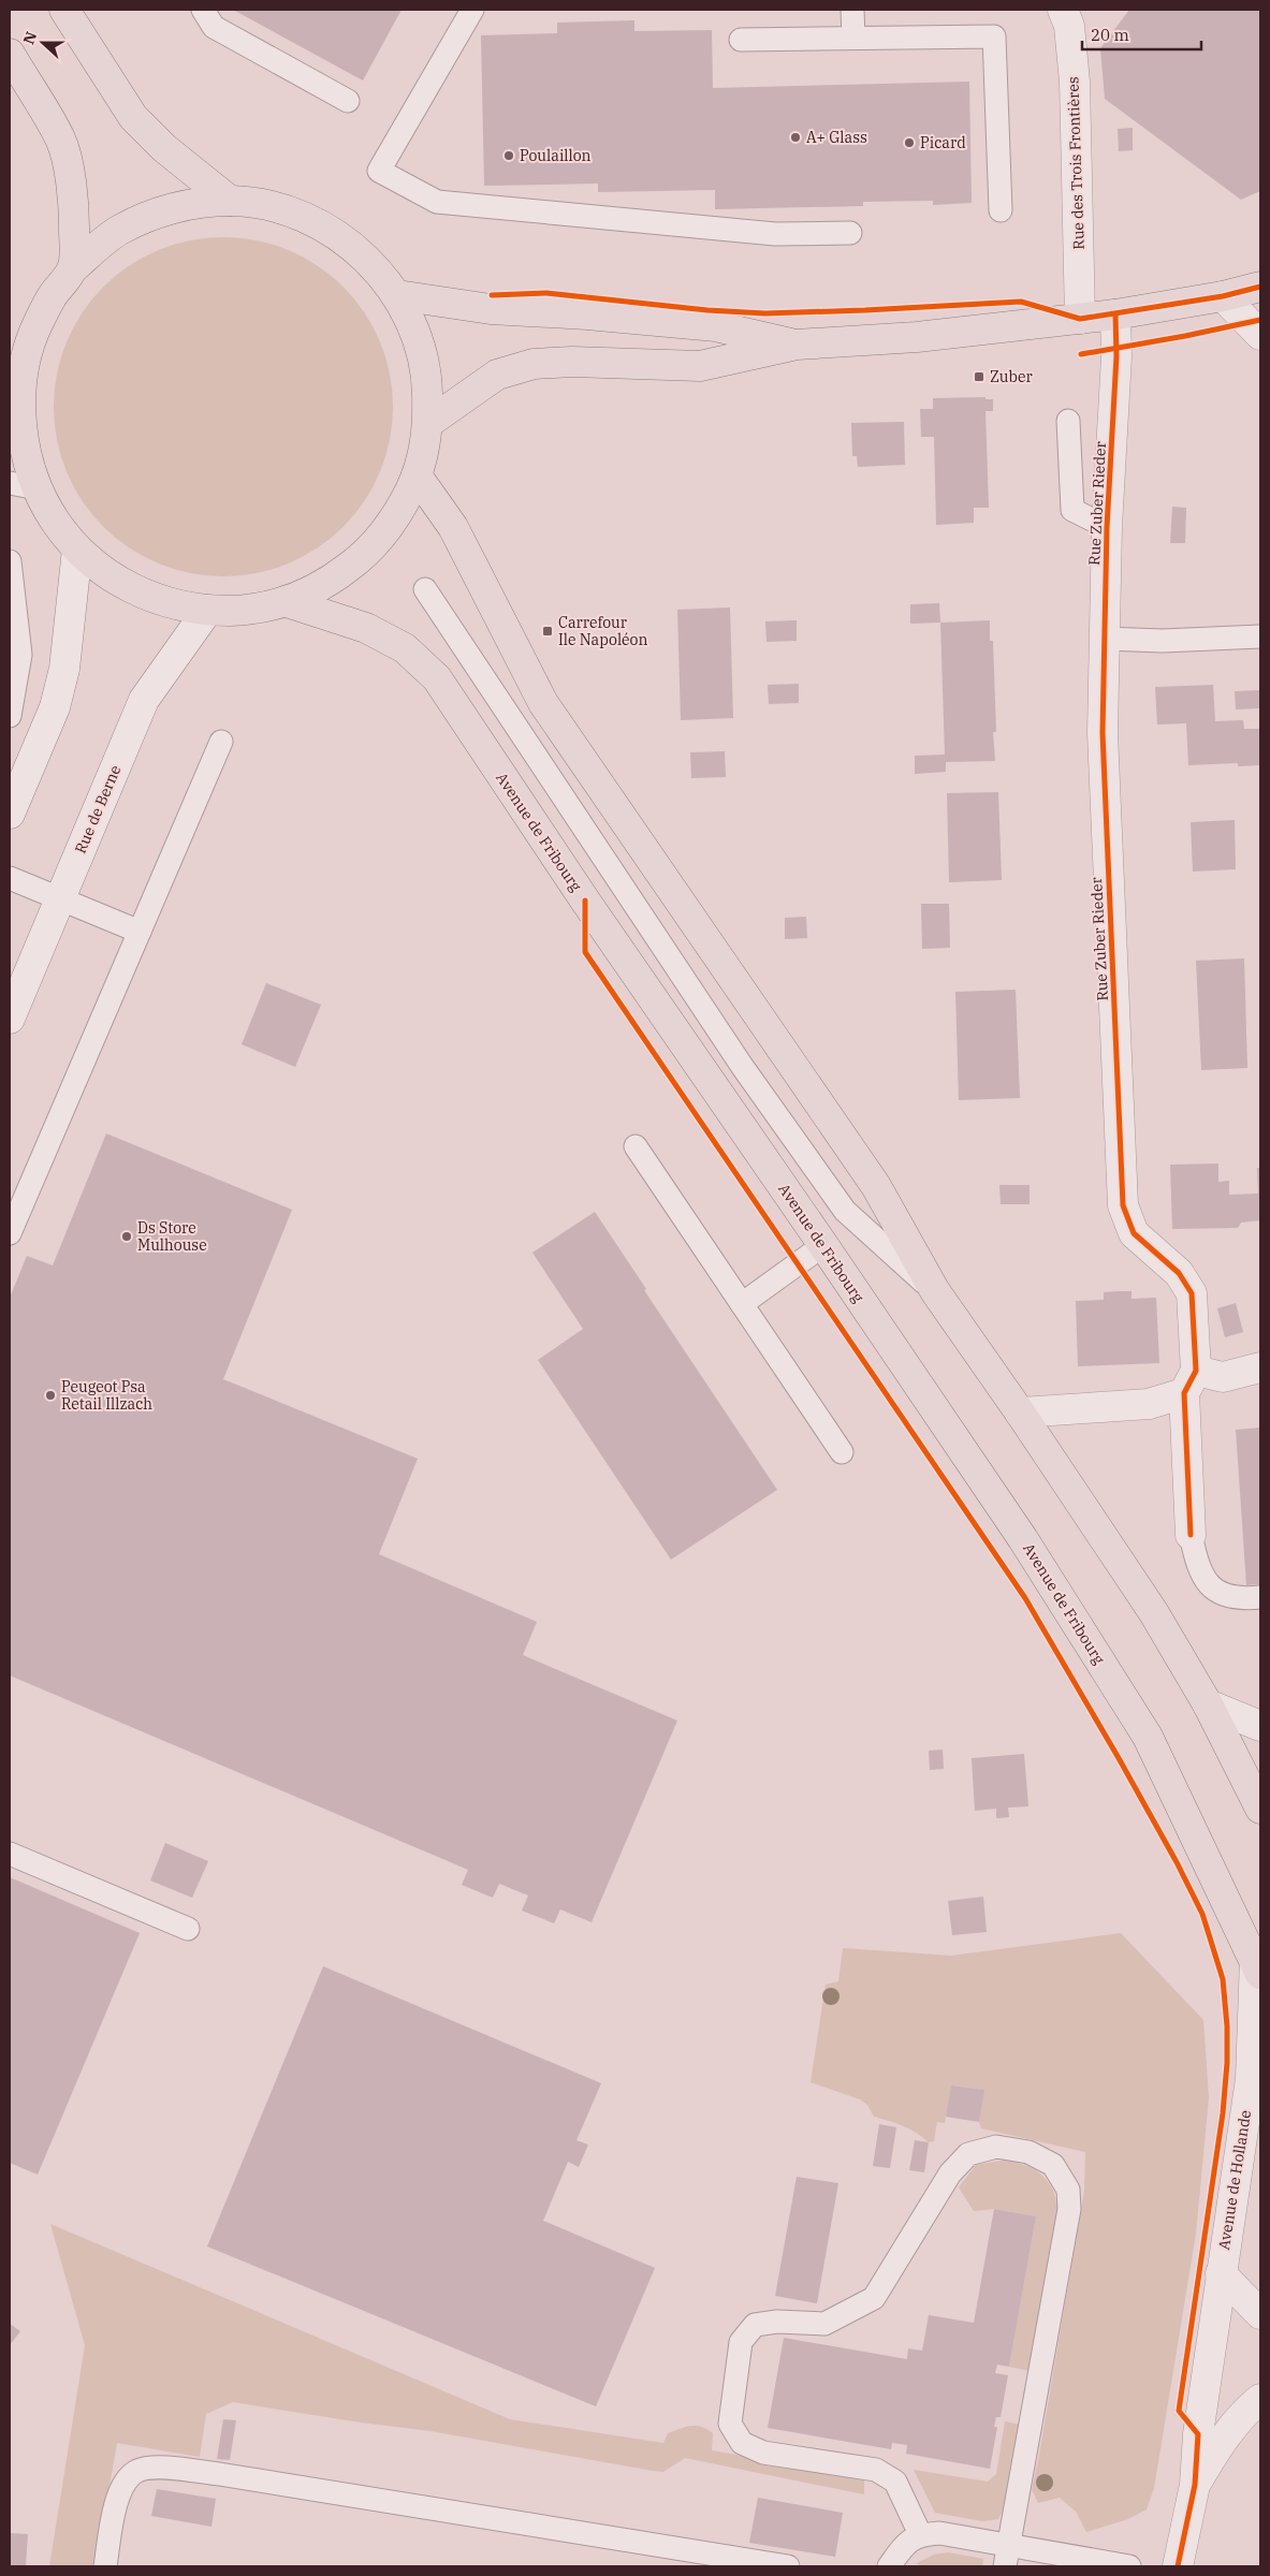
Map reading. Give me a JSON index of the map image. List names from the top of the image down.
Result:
{
  "streets": {
    "main road": ["Avenue de Fribourg"],
    "street": [
      "Rue des Trois Frontières",
      "Rue Zuber Rieder",
      "Rue de Berne",
      "Avenue de Hollande"
    ]
  },
  "crossings": [
    ["Avenue de Fribourg", "Avenue de Hollande"]
  ],
  "places": {
    "other": [
      "A+ Glass",
      "Picard",
      "Poulaillon",
      "Ds Store Mulhouse",
      "Peugeot Psa Retail Illzach"
    ],
    "transit": ["Zuber", "Carrefour Ile Napoléon"]
  },
  "scale_bar": "20 m",
  "north": "left"
}
